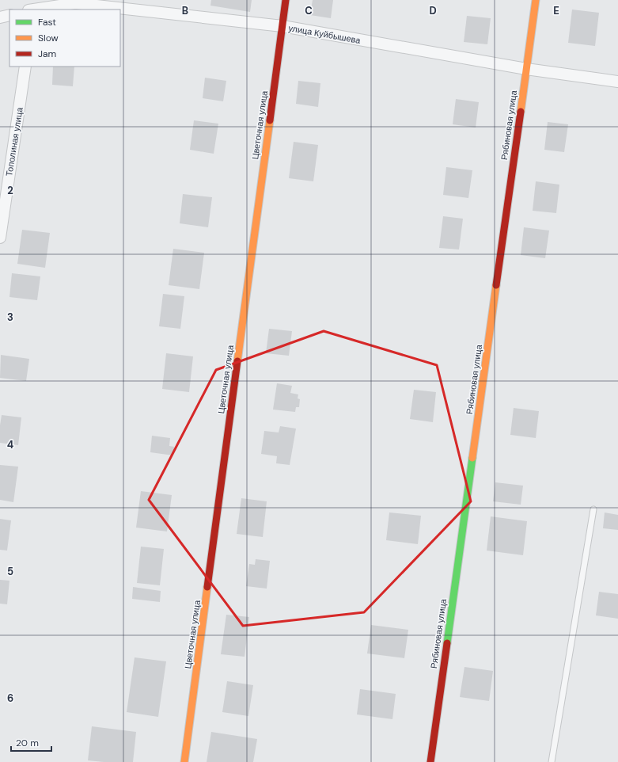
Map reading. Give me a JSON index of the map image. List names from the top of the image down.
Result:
{
  "streets": {
    "street": [
      "улица Куйбышева",
      "Цветочная улица",
      "Рябиновая улица",
      "Тополиная улица"
    ]
  },
  "crossings": [
    ["улица Куйбышева", "Цветочная улица"],
    ["улица Куйбышева", "Рябиновая улица"]
  ],
  "legend": ["Fast", "Slow", "Jam"],
  "scale_bar": "20 m",
  "grid": {
    "columns": [
      "B",
      "C",
      "D",
      "E"
    ],
    "rows": [
      "2",
      "3",
      "4",
      "5",
      "6"
    ]
  }
}
